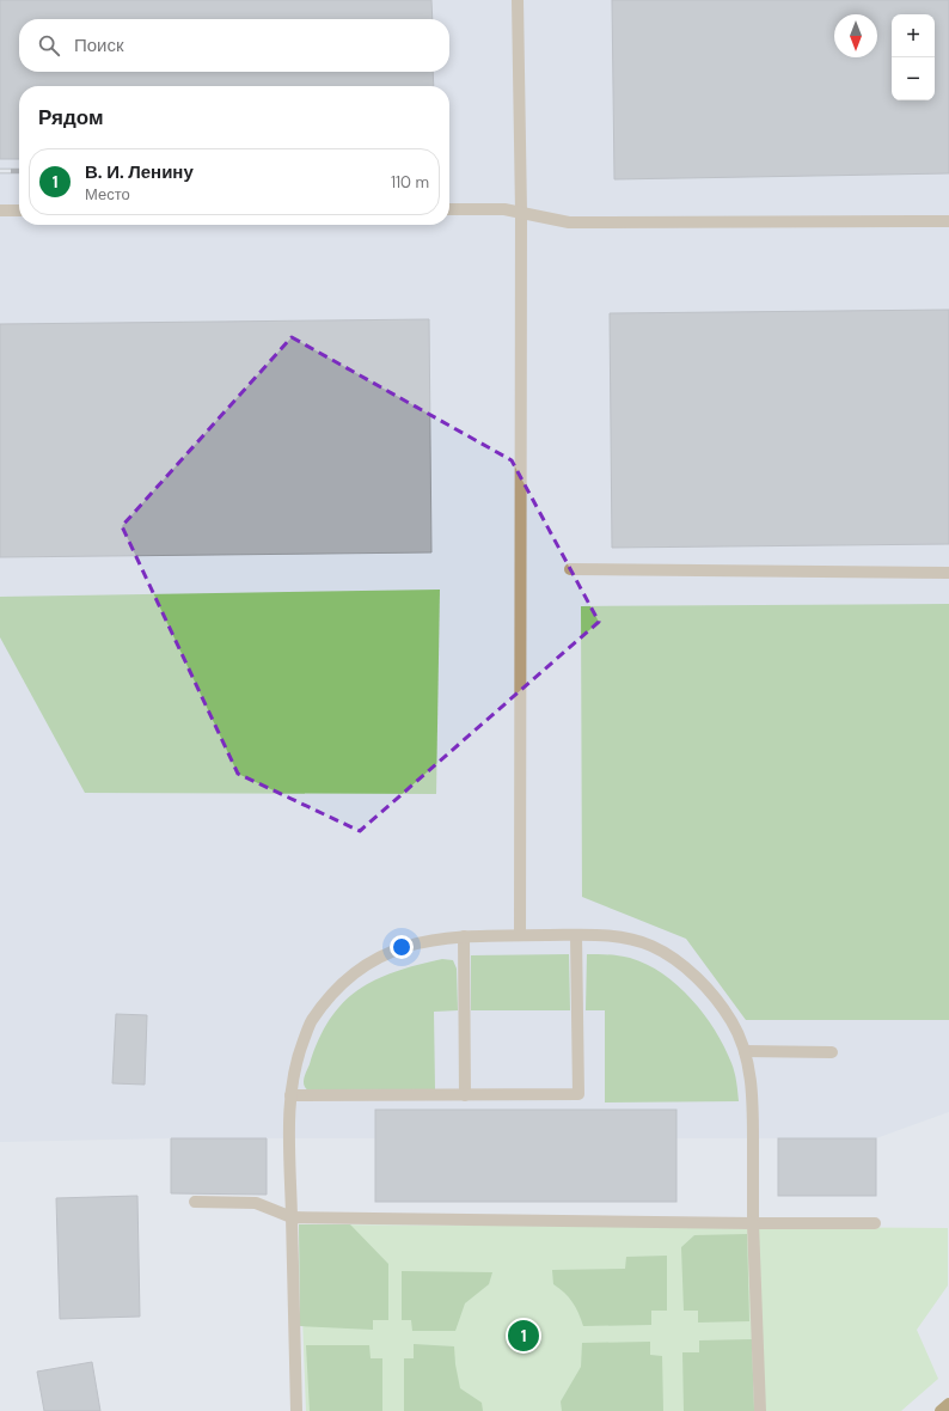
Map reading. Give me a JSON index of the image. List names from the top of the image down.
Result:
{
  "north": "bottom",
  "page": {
    "map_buttons": ["+", "−"],
    "search": "Поиск",
    "heading": "Рядом",
    "list": [
      {
        "mark": "1",
        "name": "В. И. Ленину",
        "note": "Место",
        "value": "110 m"
      }
    ],
    "pins": "1"
  }
}
